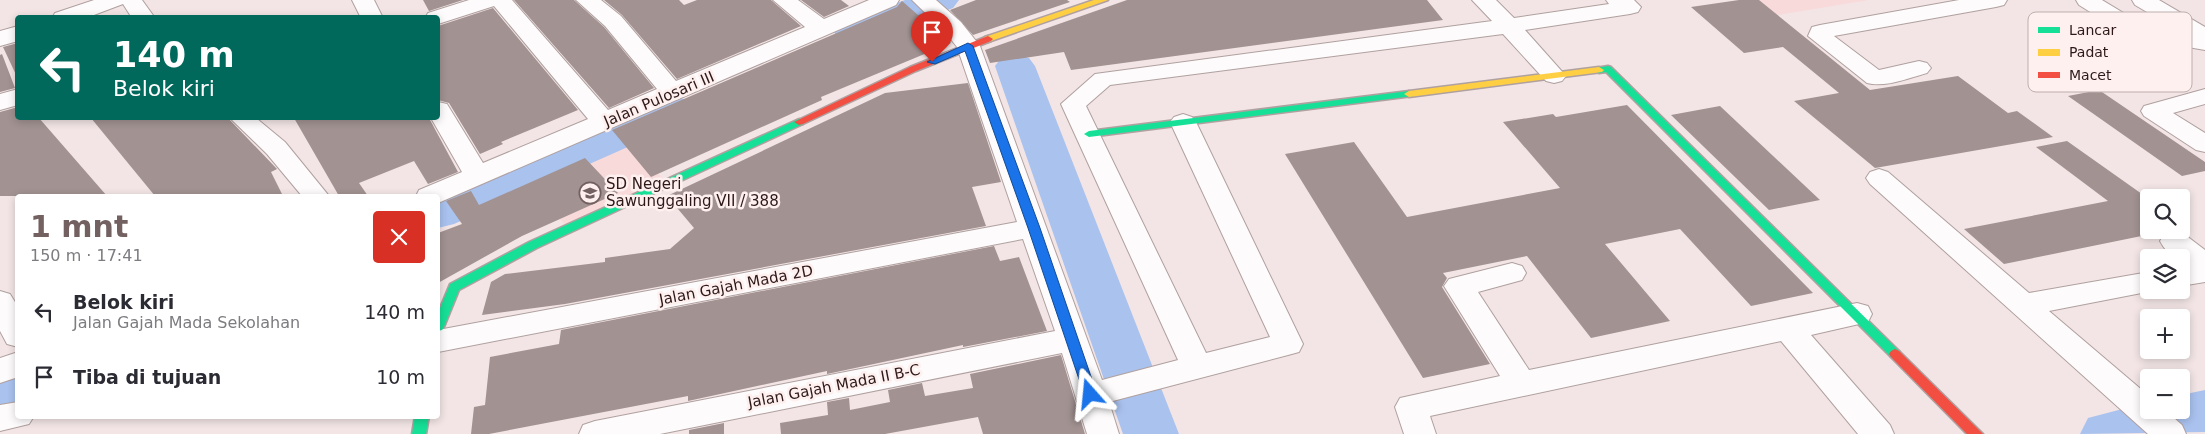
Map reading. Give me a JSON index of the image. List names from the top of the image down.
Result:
{
  "streets": {
    "street": ["Jalan Pulosari III", "Jalan Gajah Mada 2D", "Jalan Gajah Mada II B-C"]
  },
  "places": {
    "school or university": ["SD Negeri Sawunggaling VII / 388"]
  },
  "legend": ["Lancar", "Padat", "Macet"],
  "page": {
    "turn": ["140 m", "Belok kiri"],
    "map_buttons": ["+", "−"],
    "heading": ["1 mnt", "150 m · 17:41"],
    "list": [
      {
        "name": "Belok kiri",
        "note": "Jalan Gajah Mada Sekolahan",
        "value": "140 m"
      },
      {
        "name": "Tiba di tujuan",
        "value": "10 m"
      }
    ]
  }
}
